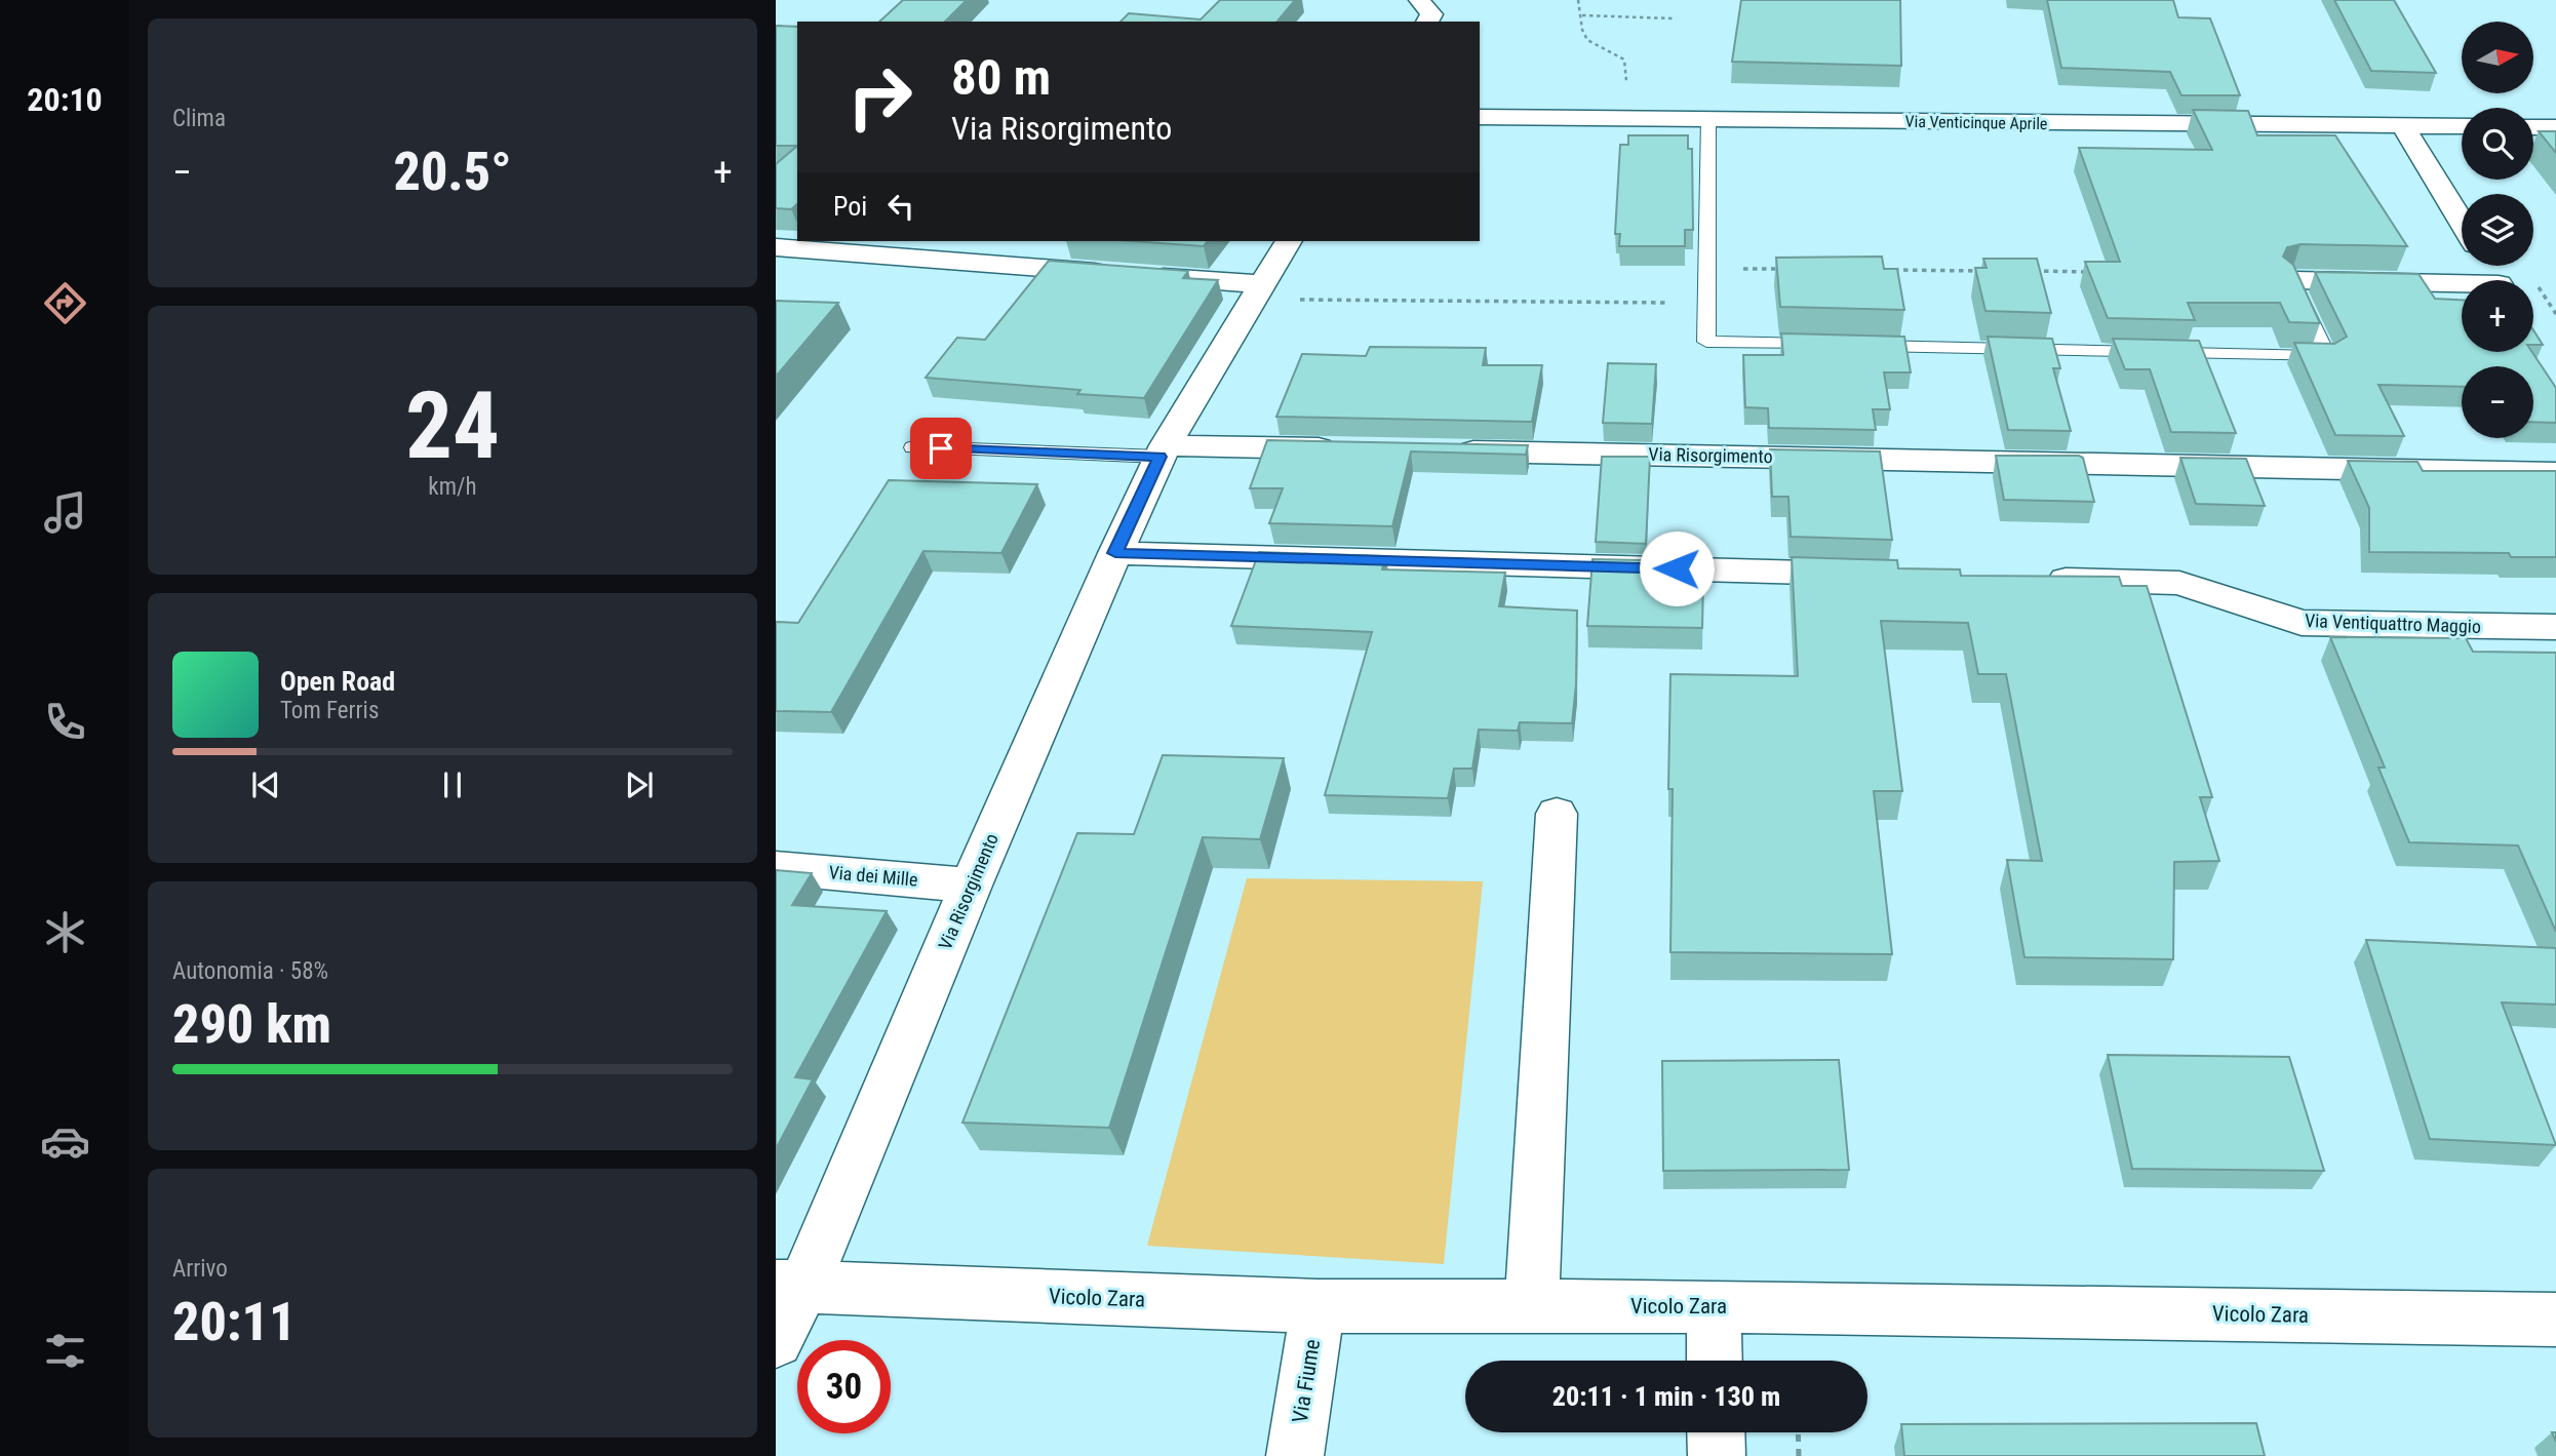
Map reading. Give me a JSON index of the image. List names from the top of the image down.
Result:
{
  "streets": {
    "street": [
      "Via Venticinque Aprile",
      "Via Risorgimento",
      "Via Ventiquattro Maggio",
      "Via dei Mille",
      "Vicolo Zara",
      "Via Fiume"
    ]
  },
  "crossings": [
    ["Via Risorgimento", "Via dei Mille"],
    ["Via Risorgimento", "Vicolo Zara"],
    ["Vicolo Zara", "Via Fiume"]
  ],
  "north": "right",
  "page": {
    "tabs": "20:10",
    "tile": [
      "Clima",
      ["24", "km/h"],
      ["Autonomia · 58%", "290 km"],
      ["Arrivo", "20:11"]
    ],
    "map_buttons": ["+", "−"],
    "turn": ["80 m", "Via Risorgimento"],
    "heat": ["−", "20.5°", "+"],
    "then": "Poi",
    "song": ["Open Road", "Tom Ferris"],
    "limit": "30",
    "trip": "20:11 · 1 min · 130 m"
  }
}
